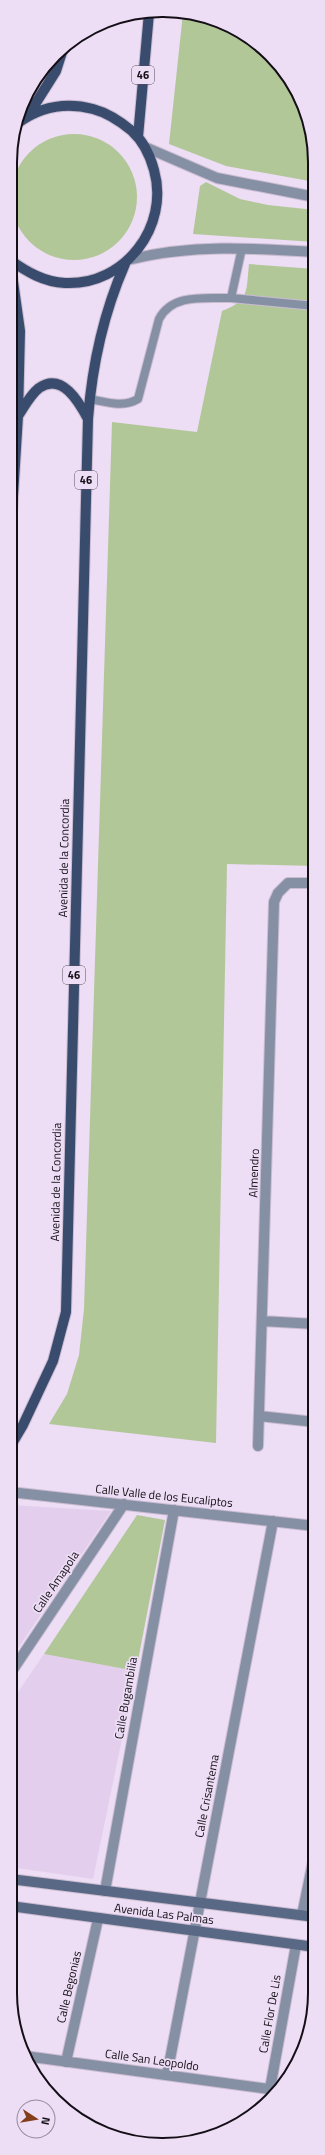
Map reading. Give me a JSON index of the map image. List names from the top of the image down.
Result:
{
  "streets": {
    "main road": ["46", "Avenida de la Concordia"],
    "street": [
      "Almendro",
      "Calle Valle de los Eucaliptos",
      "Calle Amapola",
      "Calle Bugambilia",
      "Calle Crisantema",
      "Avenida Las Palmas",
      "Calle Begonias",
      "Calle Flor De Lis",
      "Calle San Leopoldo"
    ]
  },
  "crossings": [
    ["46", "Avenida de la Concordia"],
    ["Calle Valle de los Eucaliptos", "Calle Amapola"],
    ["Calle Valle de los Eucaliptos", "Calle Bugambilia"],
    ["Calle Valle de los Eucaliptos", "Calle Crisantema"],
    ["Calle Bugambilia", "Avenida Las Palmas"],
    ["Calle Crisantema", "Avenida Las Palmas"],
    ["Calle Crisantema", "Calle San Leopoldo"],
    ["Avenida Las Palmas", "Calle Begonias"],
    ["Avenida Las Palmas", "Calle Flor De Lis"],
    ["Calle Begonias", "Calle San Leopoldo"]
  ],
  "north": "right"
}
